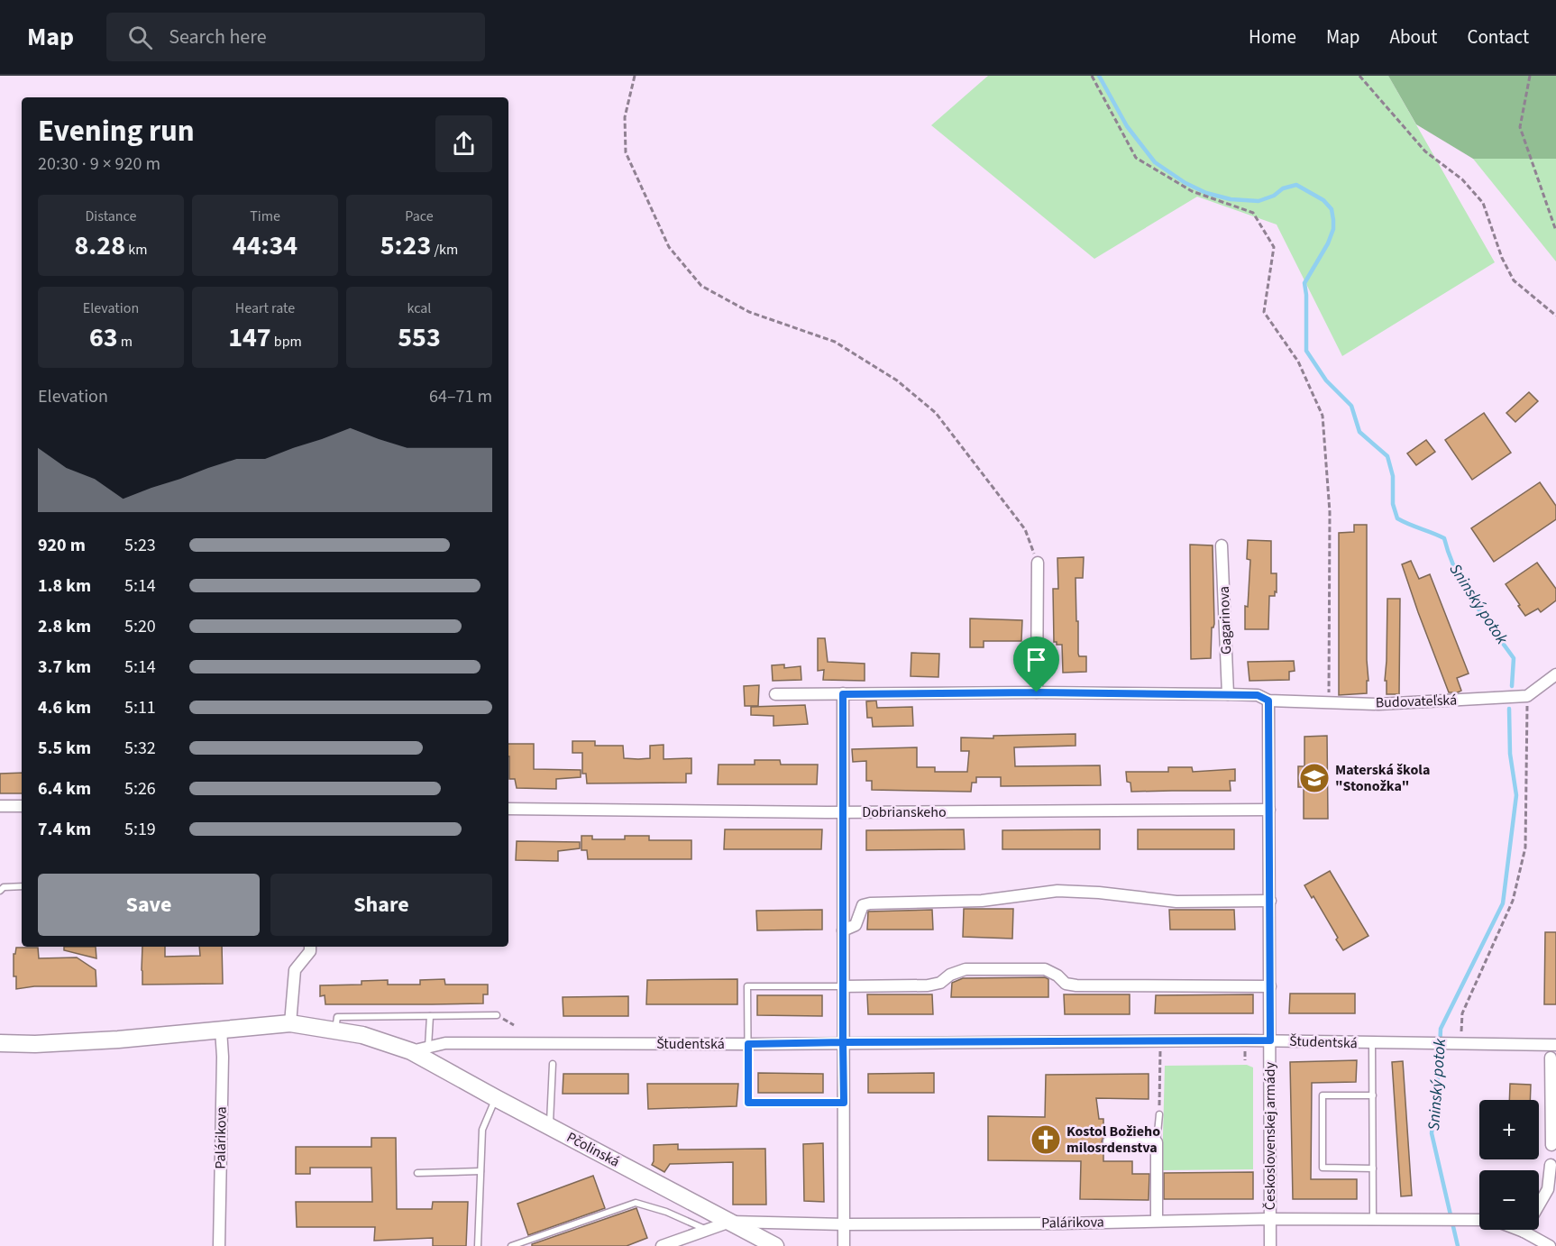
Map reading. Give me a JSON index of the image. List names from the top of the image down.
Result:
{
  "streets": {
    "main road": ["Pčolinská"],
    "street": [
      "Gagarinova",
      "Budovateľská",
      "Dobrianskeho",
      "Študentská",
      "Československej armády",
      "Palárikova"
    ]
  },
  "crossings": [
    ["Budovateľská", "Československej armády"],
    ["Dobrianskeho", "Československej armády"],
    ["Študentská", "Československej armády"],
    ["Študentská", "Pčolinská"],
    ["Československej armády", "Palárikova"],
    ["Palárikova", "Pčolinská"]
  ],
  "water": ["Sninský potok"],
  "places": {
    "school or university": ["Materská škola \"Stonožka\""],
    "church": ["Kostol Božieho milosrdenstva"]
  },
  "page": {
    "header": "Map",
    "search": "Search here",
    "nav": [
      "Home",
      "Map",
      "About",
      "Contact"
    ],
    "heading": ["Evening run", "20:30 · 9 × 920 m"],
    "stats": [
      ["Distance", "8.28 km"],
      ["Time", "44:34"],
      ["Pace", "5:23 /km"],
      ["Elevation", "63 m"],
      ["Heart rate", "147 bpm"],
      ["kcal", "553"]
    ],
    "chart": ["Elevation", "64–71 m"],
    "list": [
      {
        "name": "920 m",
        "note": "5:23"
      },
      {
        "name": "1.8 km",
        "note": "5:14"
      },
      {
        "name": "2.8 km",
        "note": "5:20"
      },
      {
        "name": "3.7 km",
        "note": "5:14"
      },
      {
        "name": "4.6 km",
        "note": "5:11"
      },
      {
        "name": "5.5 km",
        "note": "5:32"
      },
      {
        "name": "6.4 km",
        "note": "5:26"
      },
      {
        "name": "7.4 km",
        "note": "5:19"
      }
    ],
    "buttons": ["Save", "Share"],
    "map_buttons": ["+", "−"]
  }
}
